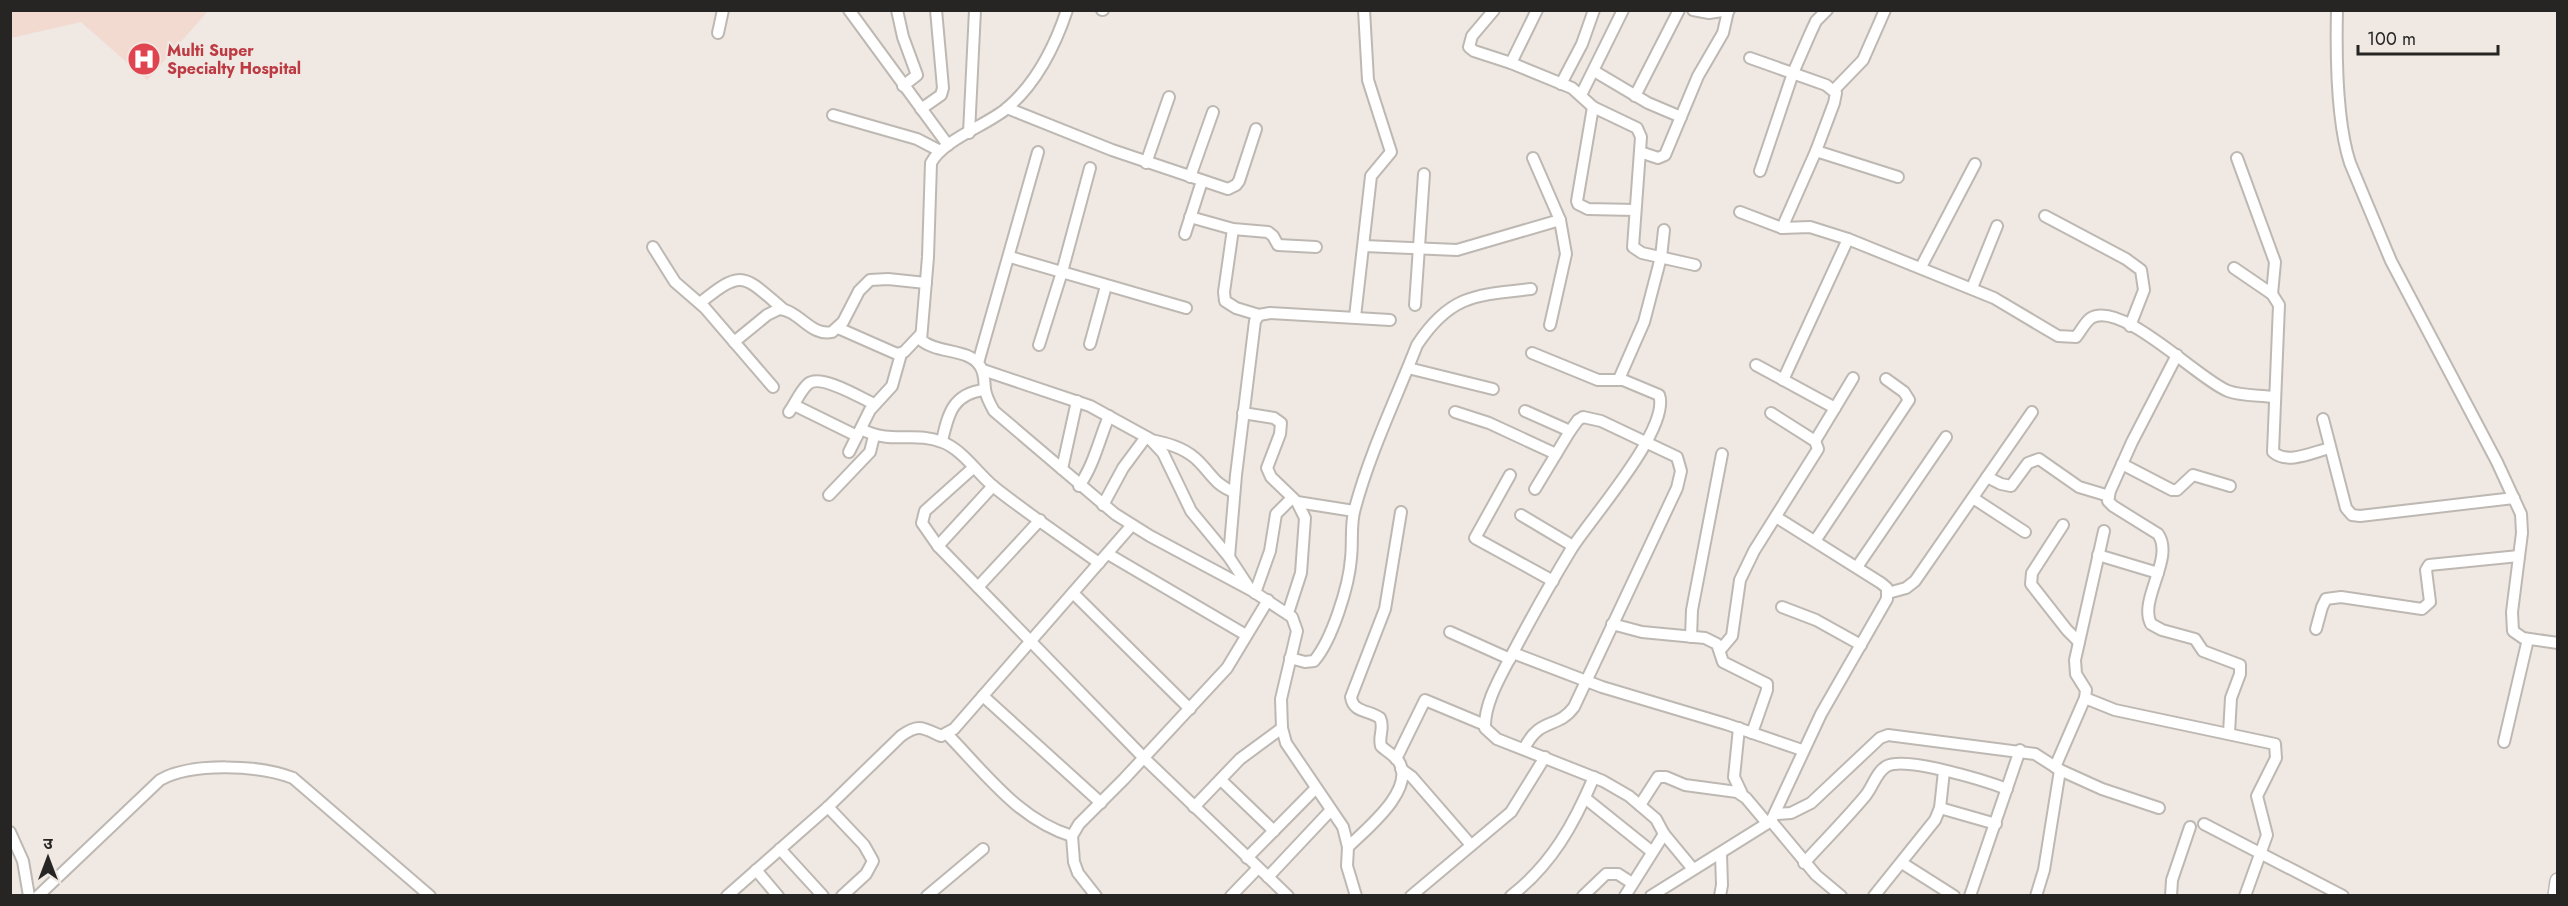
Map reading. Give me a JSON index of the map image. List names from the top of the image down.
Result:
{
  "places": {
    "hospital": ["Multi Super Specialty Hospital"]
  },
  "scale_bar": "100 m",
  "north": "top"
}
